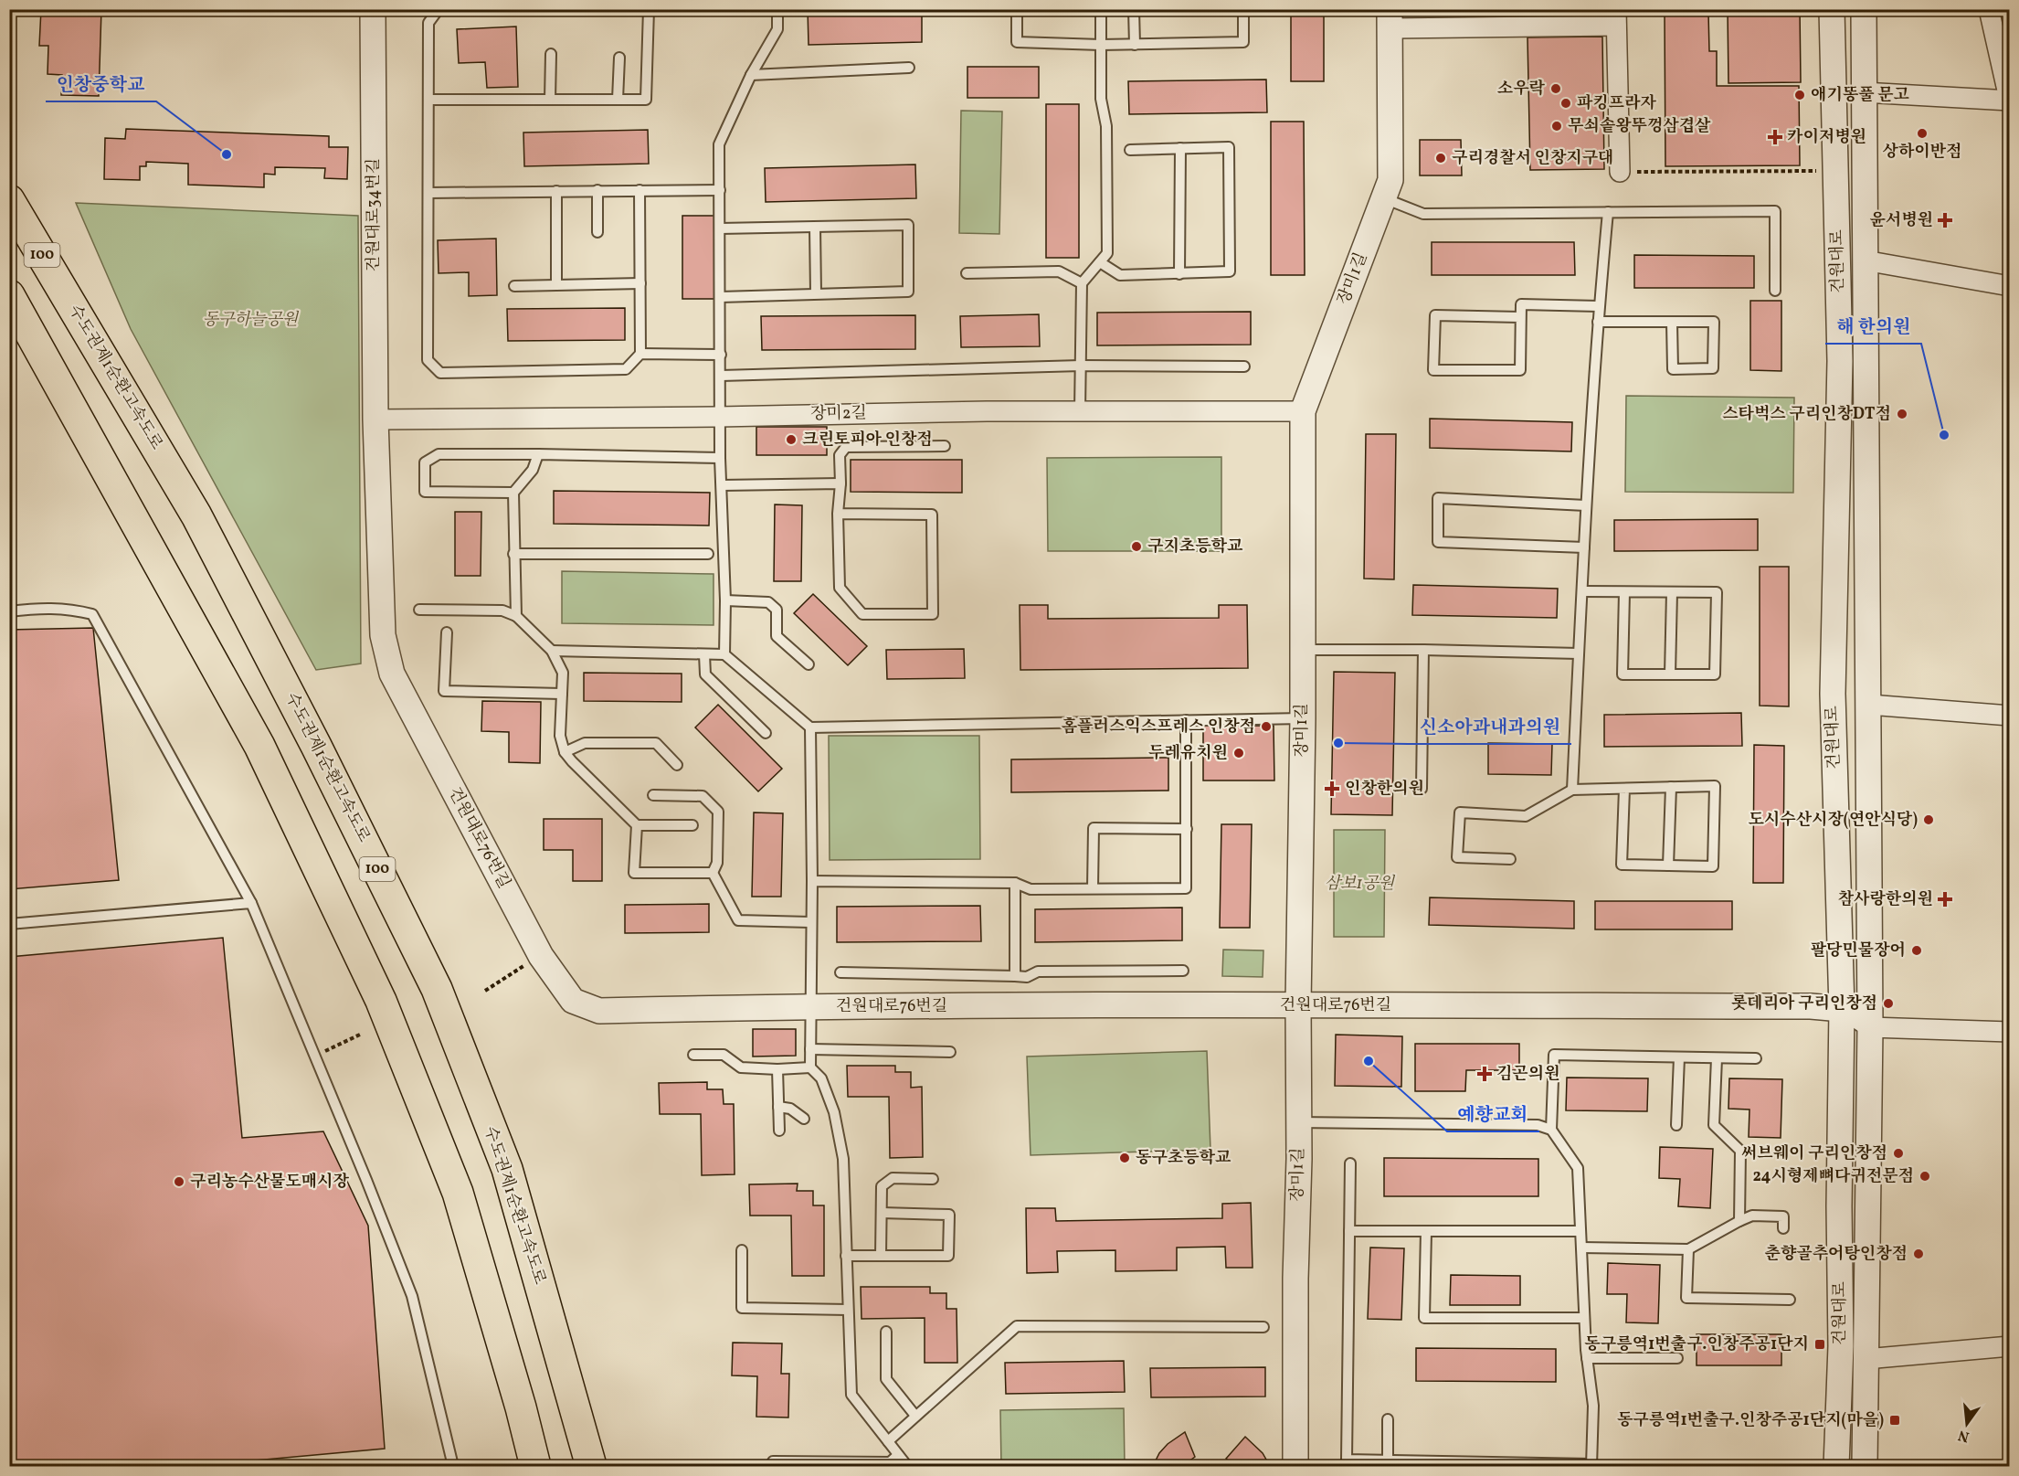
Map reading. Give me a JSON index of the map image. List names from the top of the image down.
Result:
{
  "streets": {
    "highway": ["100", "수도권제1순환고속도로"],
    "street": [
      "건원대로34번길",
      "건원대로",
      "장미1길",
      "장미2길",
      "건원대로76번길"
    ]
  },
  "crossings": [
    ["건원대로34번길", "장미2길"],
    ["건원대로34번길", "건원대로76번길"],
    ["건원대로", "건원대로76번길"],
    ["장미1길", "장미2길"],
    ["장미1길", "건원대로76번길"],
    ["장미2길", "건원대로76번길"]
  ],
  "parks": ["동구하늘공원", "삼보1공원"],
  "places": {
    "other": [
      "소우락",
      "애기똥풀 문고",
      "파킹프라자",
      "무쇠솥왕뚜껑삼겹살",
      "상하이반점",
      "인창중학교",
      "구리경찰서 인창지구대",
      "스타벅스 구리인창DT점",
      "해 한의원",
      "크린토피아 인창점",
      "구지초등학교",
      "홈플러스익스프레스 인창점",
      "신소아과내과의원",
      "두레유치원",
      "도시수산시장(연안식당)",
      "팔당민물장어",
      "롯데리아 구리인창점",
      "예향교회",
      "써브웨이 구리인창점",
      "동구초등학교",
      "24시형제뼈다귀전문점",
      "구리농수산물도매시장",
      "춘향골추어탕인창점"
    ],
    "health": [
      "카이저병원",
      "윤서병원",
      "인창한의원",
      "참사랑한의원",
      "김곤의원"
    ],
    "transit": ["동구릉역1번출구.인창주공1단지", "동구릉역1번출구.인창주공1단지(마을)"]
  },
  "north": "bottom"
}
